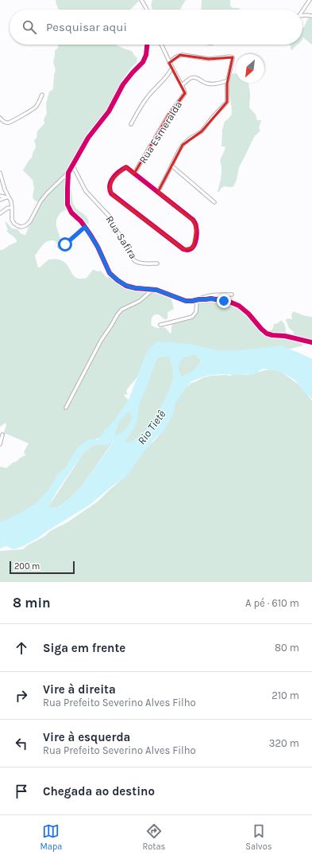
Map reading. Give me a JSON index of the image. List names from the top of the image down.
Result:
{
  "streets": {
    "street": ["Rua Esmeralda", "Rua Safira"]
  },
  "water": ["Rio Tietê"],
  "scale_bar": "200 m",
  "north": "bottom left",
  "page": {
    "search": "Pesquisar aqui",
    "scale": "200 m",
    "heading": ["8 min", "A pé · 610 m"],
    "list": [
      ["Siga em frente", "80 m"],
      ["Vire à direita", "Rua Prefeito Severino Alves Filho", "210 m"],
      ["Vire à esquerda", "Rua Prefeito Severino Alves Filho", "320 m"],
      "Chegada ao destino"
    ],
    "nav": ["Mapa", "Rotas", "Salvos"]
  }
}
